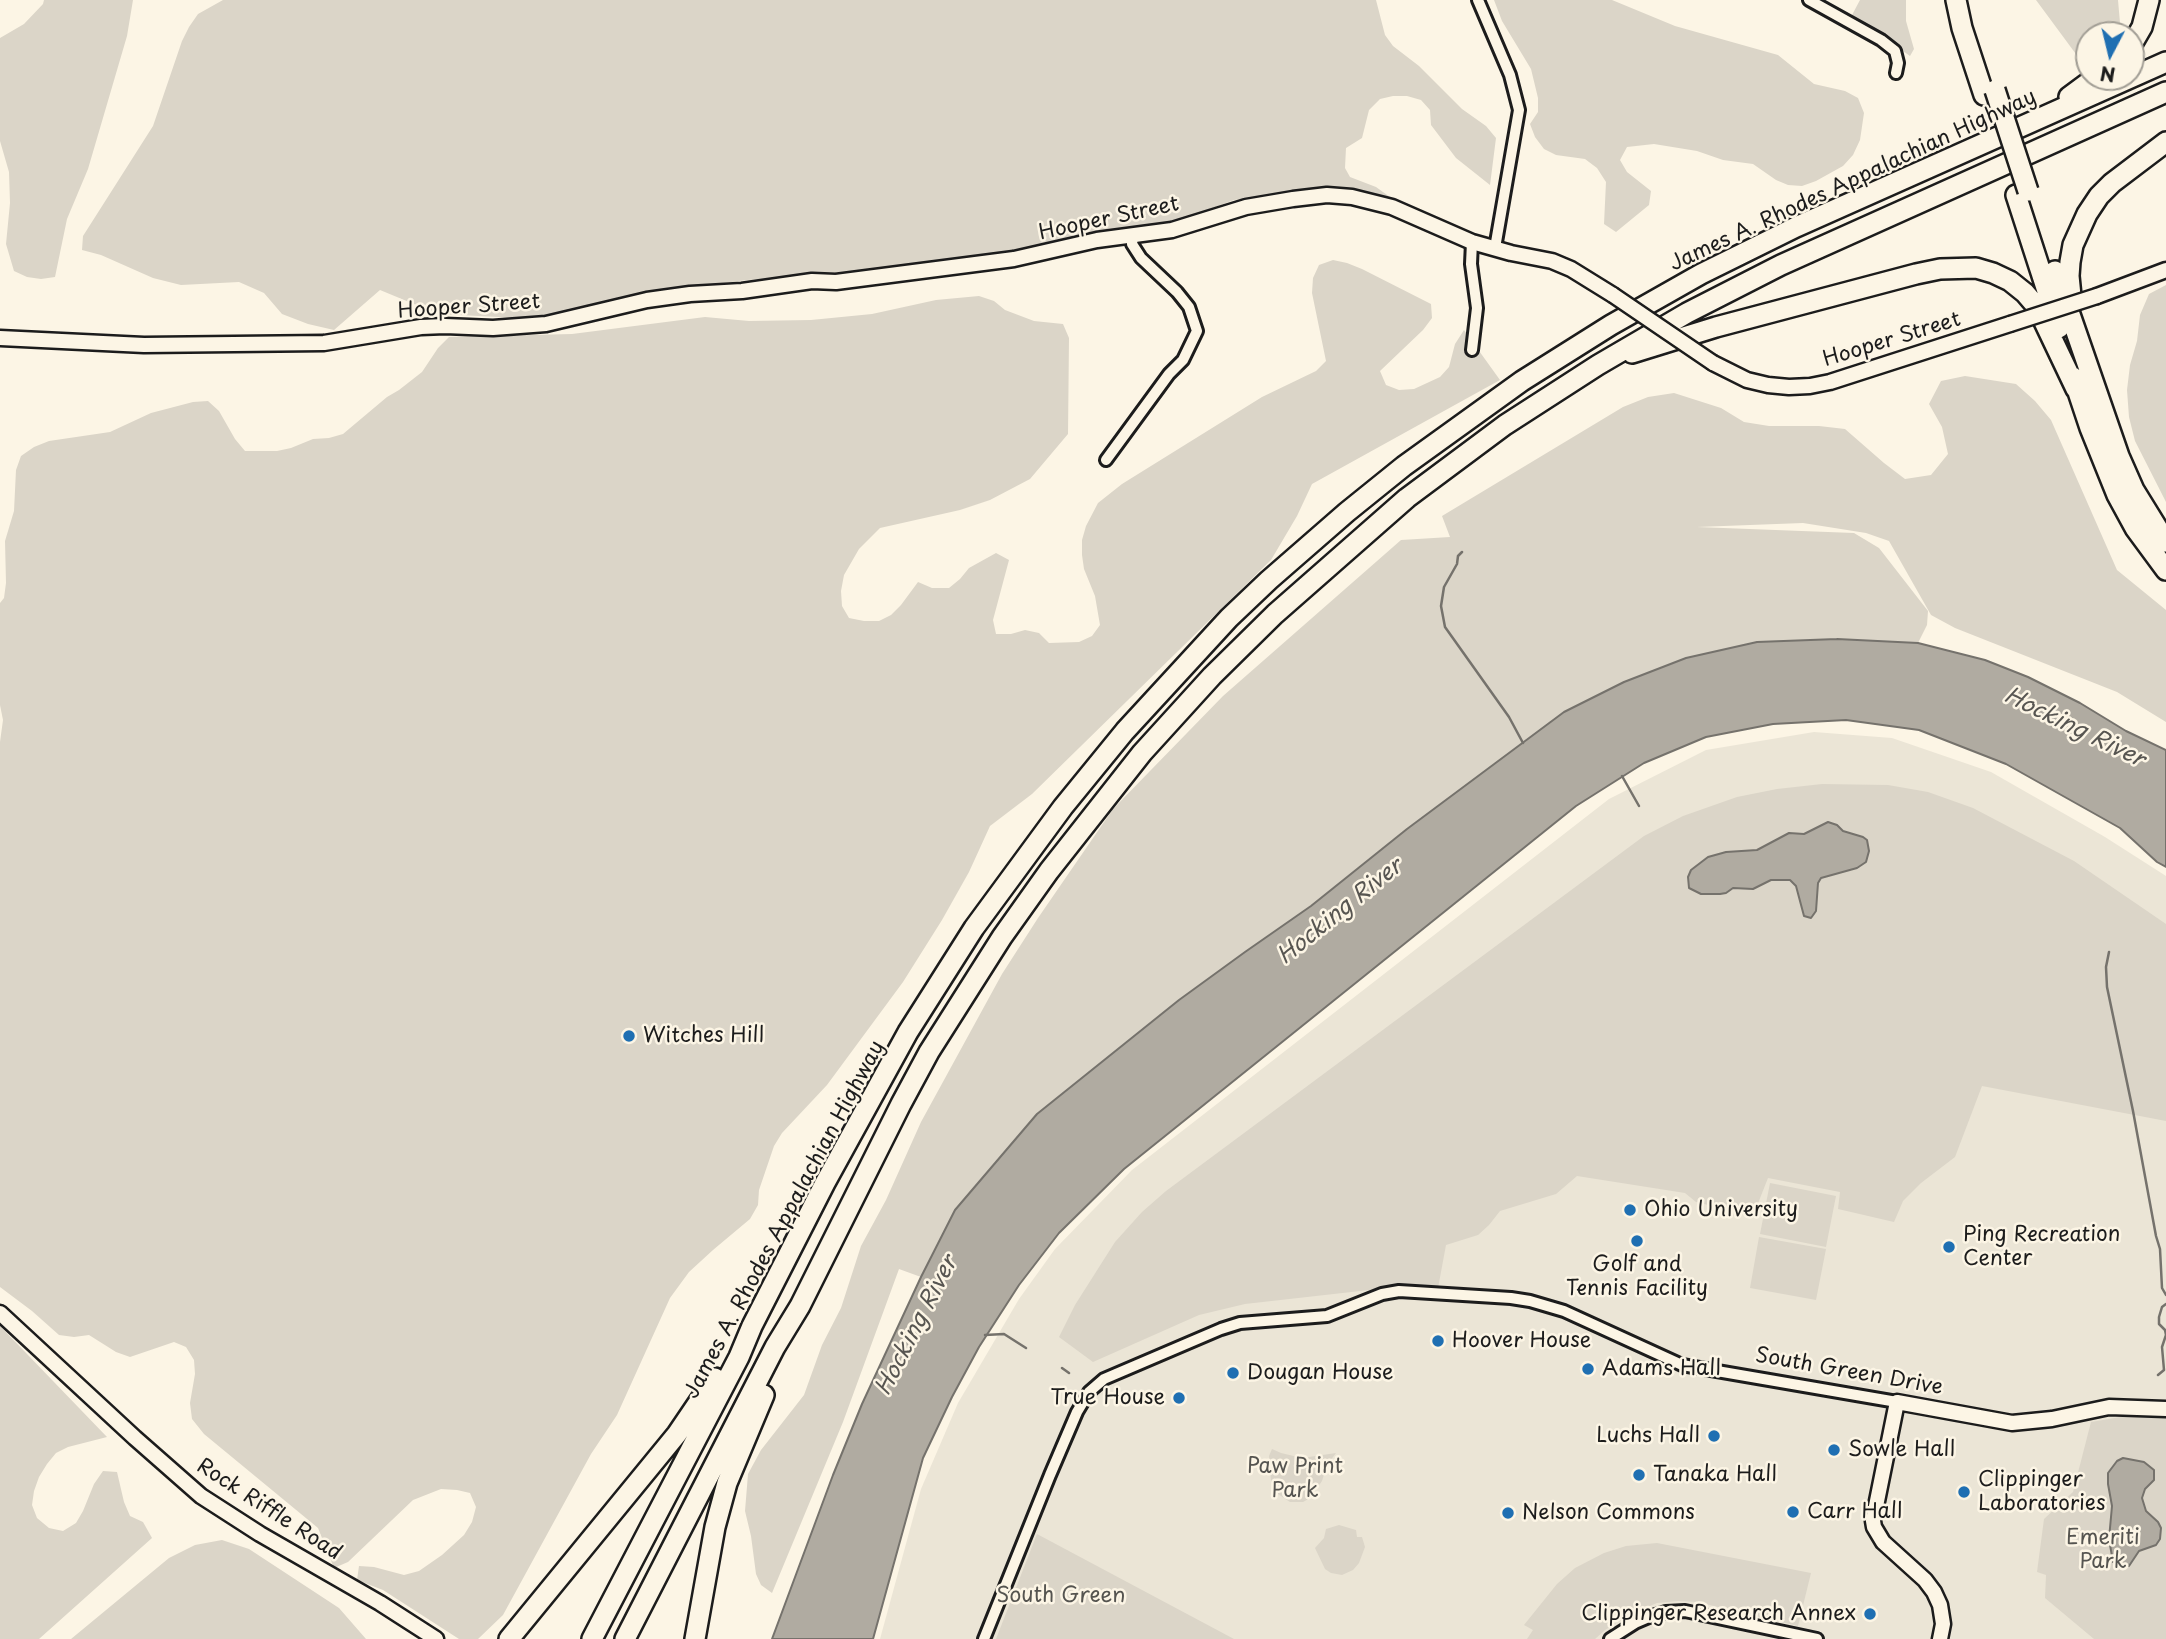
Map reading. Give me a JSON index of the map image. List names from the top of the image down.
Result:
{
  "streets": {
    "highway": ["James A. Rhodes Appalachian Highway"],
    "street": ["Hooper Street", "South Green Drive", "Rock Riffle Road"]
  },
  "water": ["Hocking River"],
  "parks": ["Paw Print Park", "Emeriti Park", "South Green"],
  "places": [
    "Witches Hill",
    "Ohio University",
    "Golf and Tennis Facility",
    "Ping Recreation Center",
    "Hoover House",
    "Adams Hall",
    "Dougan House",
    "True House",
    "Luchs Hall",
    "Sowle Hall",
    "Tanaka Hall",
    "Clippinger Laboratories",
    "Carr Hall",
    "Nelson Commons",
    "Clippinger Research Annex"
  ],
  "north": "bottom"
}
